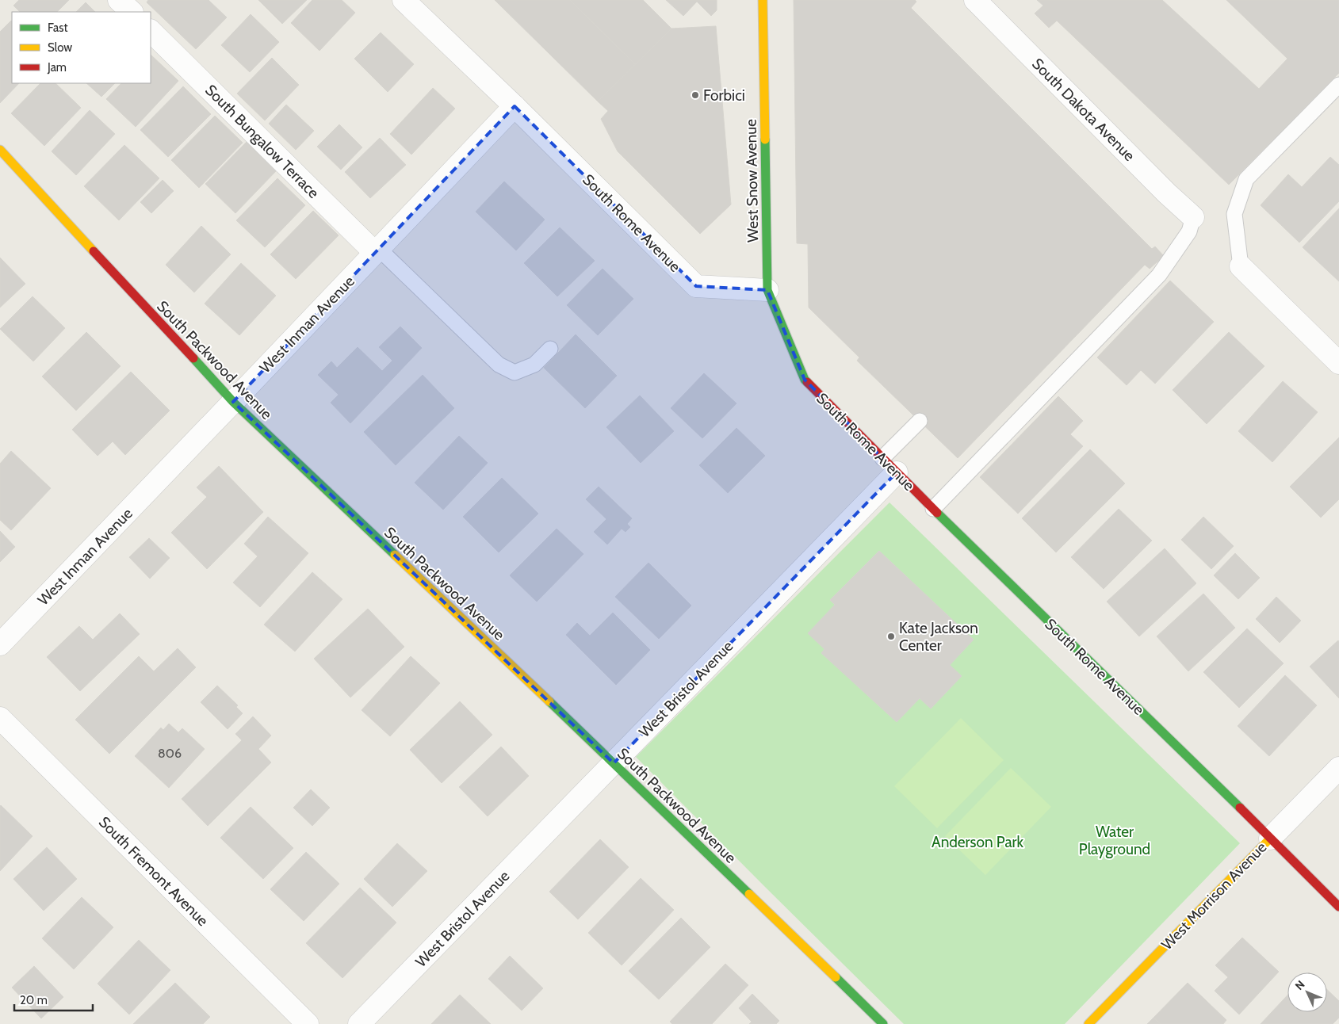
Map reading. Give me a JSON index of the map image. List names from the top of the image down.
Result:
{
  "streets": {
    "street": [
      "South Dakota Avenue",
      "South Bungalow Terrace",
      "West Snow Avenue",
      "South Rome Avenue",
      "West Inman Avenue",
      "South Packwood Avenue",
      "West Bristol Avenue",
      "South Fremont Avenue",
      "West Morrison Avenue"
    ]
  },
  "crossings": [
    ["South Bungalow Terrace", "West Inman Avenue"],
    ["West Snow Avenue", "South Rome Avenue"],
    ["South Rome Avenue", "West Inman Avenue"],
    ["South Rome Avenue", "West Bristol Avenue"],
    ["South Rome Avenue", "West Morrison Avenue"],
    ["West Inman Avenue", "South Packwood Avenue"],
    ["South Packwood Avenue", "West Bristol Avenue"]
  ],
  "parks": ["Water Playground", "Anderson Park"],
  "places": ["Forbici", "Kate Jackson Center"],
  "house_numbers": ["806"],
  "legend": ["Fast", "Slow", "Jam"],
  "scale_bar": "20 m",
  "north": "top left"
}
